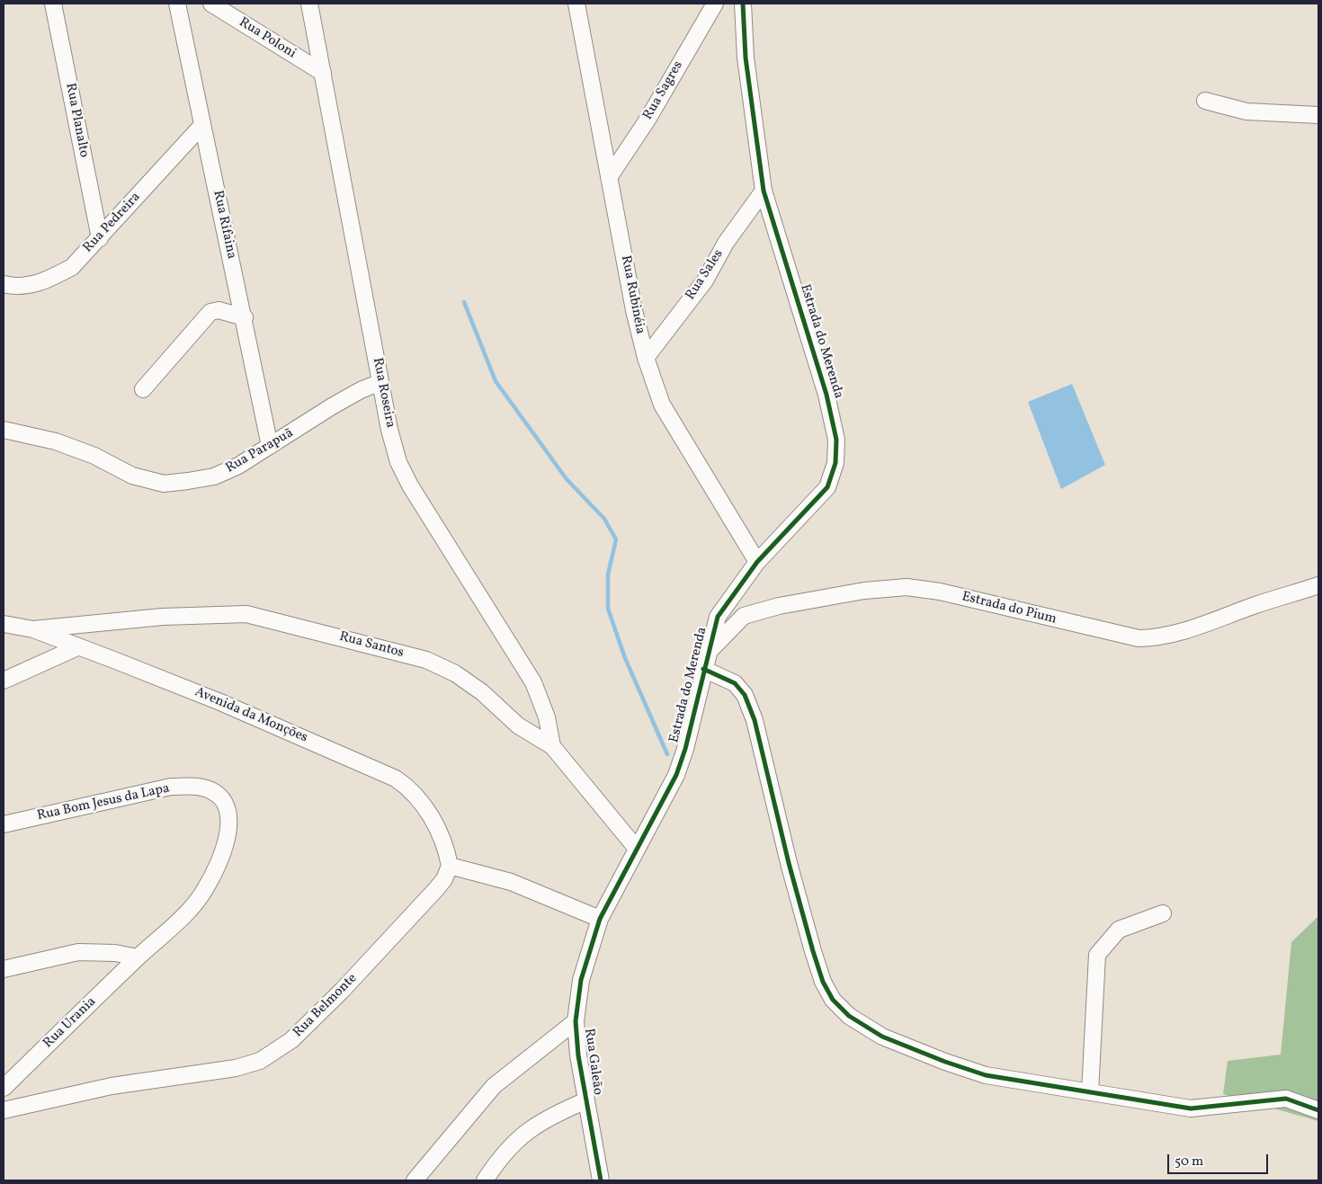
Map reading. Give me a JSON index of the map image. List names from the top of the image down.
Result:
{
  "streets": {
    "street": [
      "Rua Poloni",
      "Rua Sagres",
      "Rua Planalto",
      "Rua Pedreira",
      "Rua Rifaina",
      "Rua Sales",
      "Rua Rubinéia",
      "Estrada do Merenda",
      "Rua Roseira",
      "Rua Parapuã",
      "Estrada do Pium",
      "Rua Santos",
      "Avenida da Monções",
      "Rua Bom Jesus da Lapa",
      "Rua Belmonte",
      "Rua Urania",
      "Rua Galeão"
    ]
  },
  "crossings": [
    ["Rua Poloni", "Rua Roseira"],
    ["Rua Sagres", "Rua Rubinéia"],
    ["Rua Planalto", "Rua Pedreira"],
    ["Rua Pedreira", "Rua Rifaina"],
    ["Rua Rifaina", "Rua Parapuã"],
    ["Rua Sales", "Rua Rubinéia"],
    ["Rua Sales", "Estrada do Merenda"],
    ["Rua Rubinéia", "Estrada do Merenda"],
    ["Estrada do Merenda", "Estrada do Pium"],
    ["Estrada do Merenda", "Rua Santos"],
    ["Estrada do Merenda", "Rua Galeão"],
    ["Rua Roseira", "Rua Parapuã"],
    ["Rua Roseira", "Rua Santos"],
    ["Rua Santos", "Avenida da Monções"],
    ["Rua Santos", "Rua Galeão"],
    ["Avenida da Monções", "Rua Belmonte"],
    ["Rua Bom Jesus da Lapa", "Rua Urania"]
  ],
  "scale_bar": "50 m"
}
